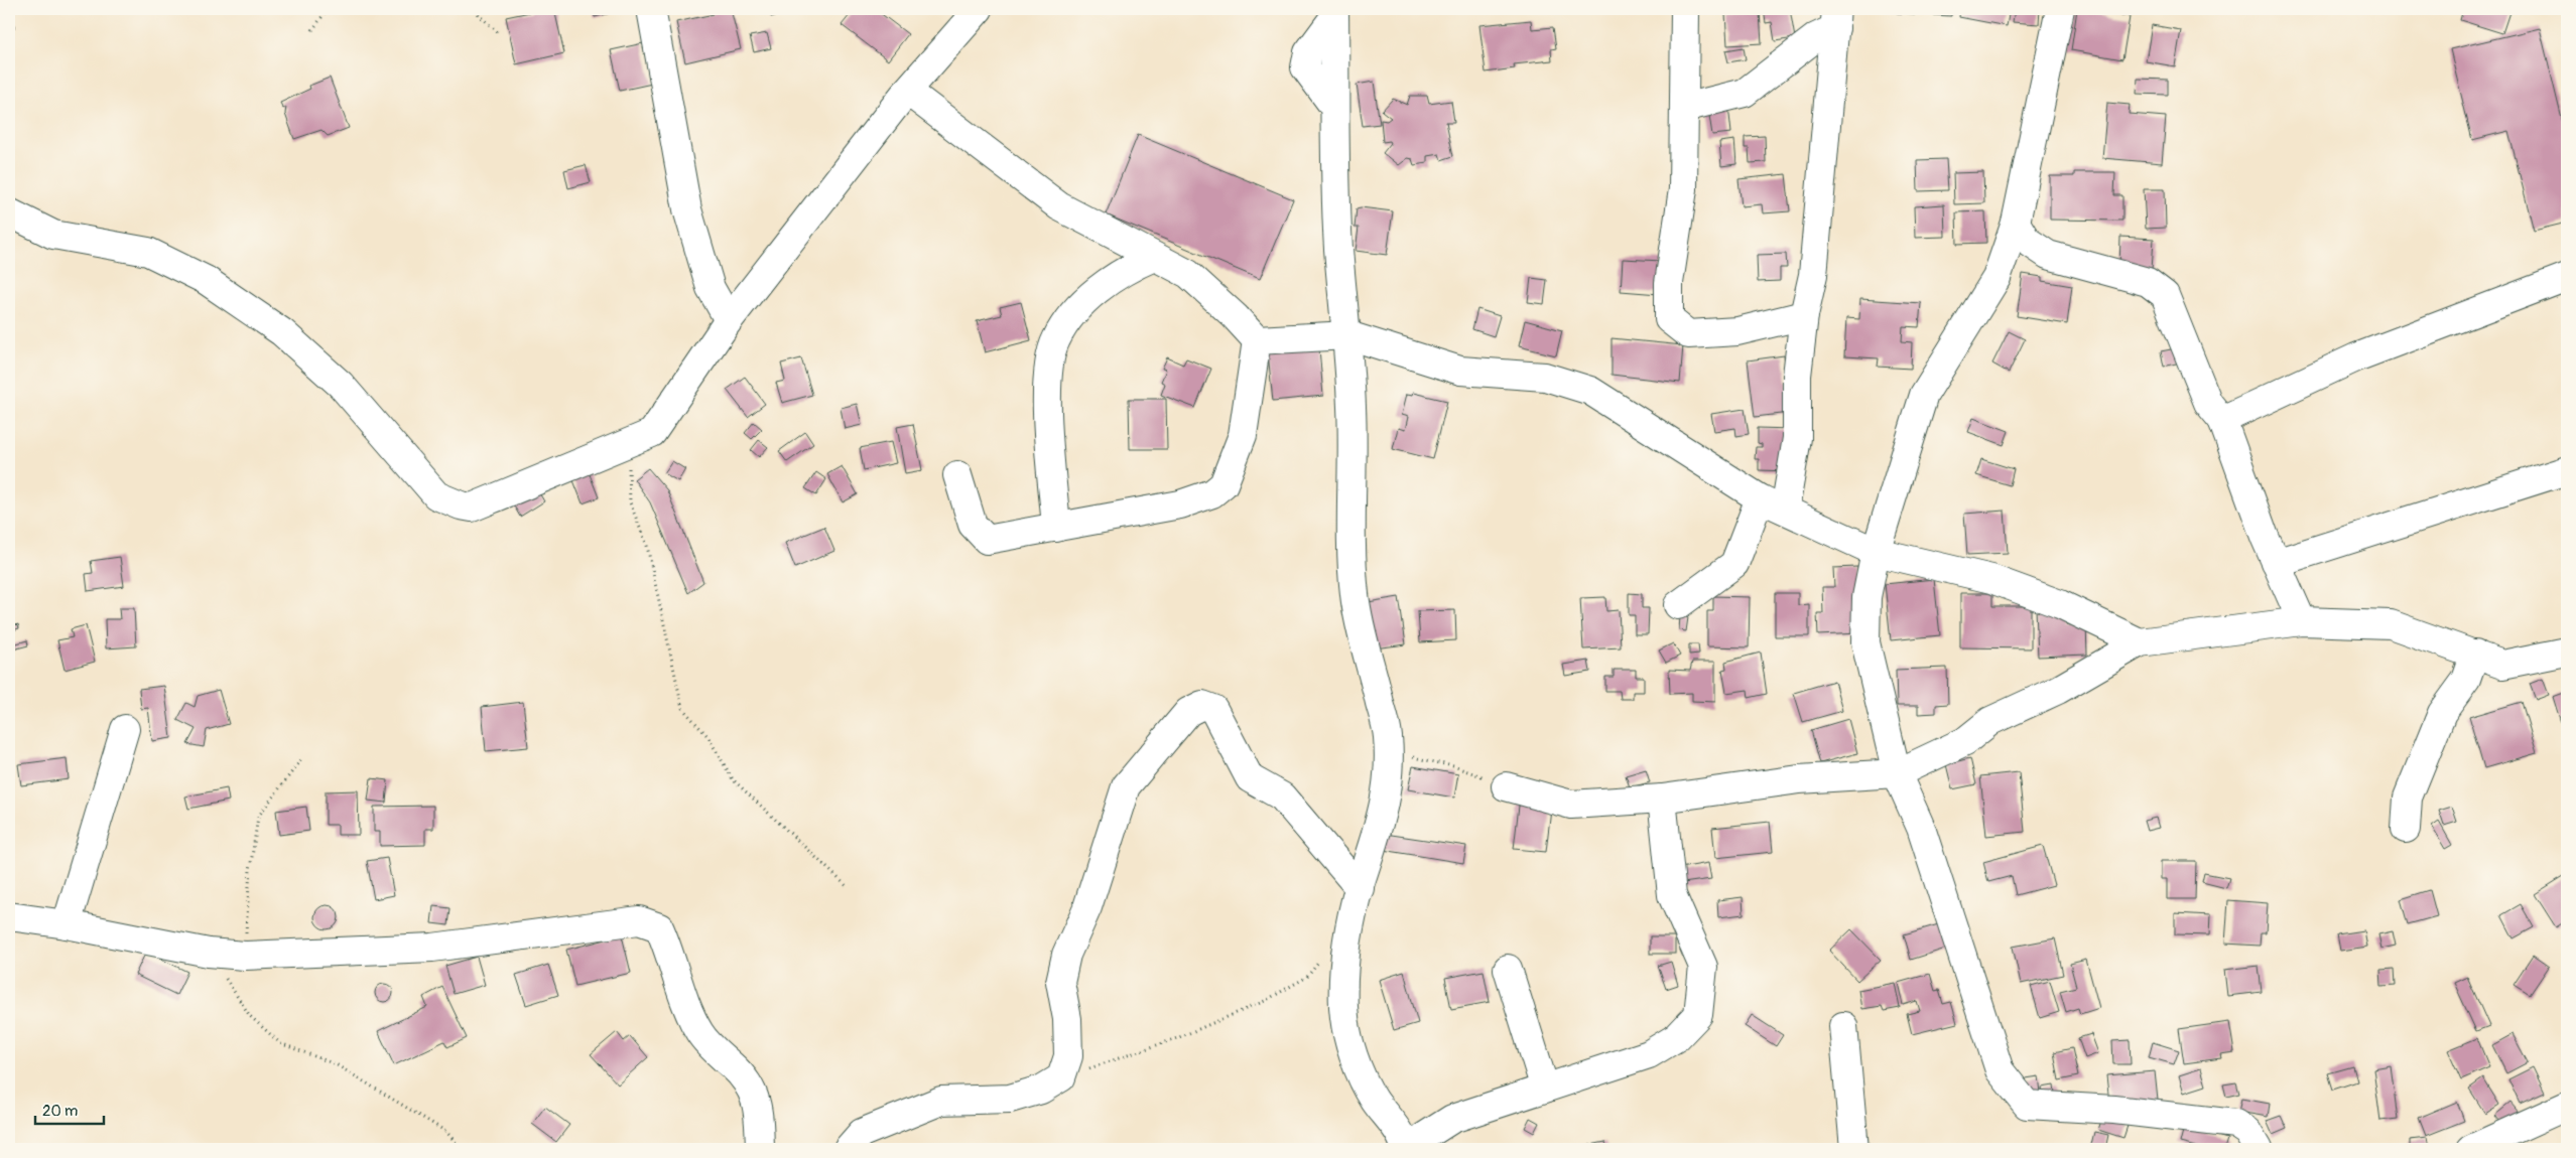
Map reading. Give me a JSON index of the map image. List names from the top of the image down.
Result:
{
  "scale_bar": "20 m"
}
